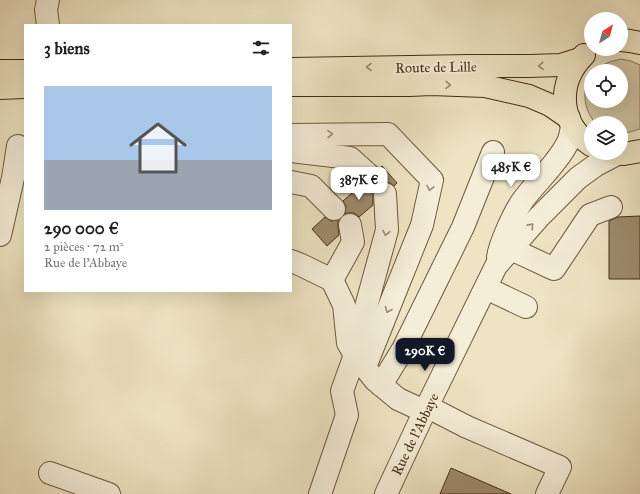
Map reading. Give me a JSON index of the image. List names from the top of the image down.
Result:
{
  "streets": {
    "main road": ["Route de Lille"],
    "street": ["Rue de l'Abbaye"]
  },
  "crossings": [
    ["Route de Lille", "Rue de l'Abbaye"]
  ],
  "north": "top right",
  "page": {
    "heading": "3 biens",
    "list": [
      {
        "name": "290 000 €",
        "note": "2 pièces · 72 m² · Rue de l'Abbaye"
      }
    ],
    "price": ["485K €", "387K €", "290K €"]
  }
}
